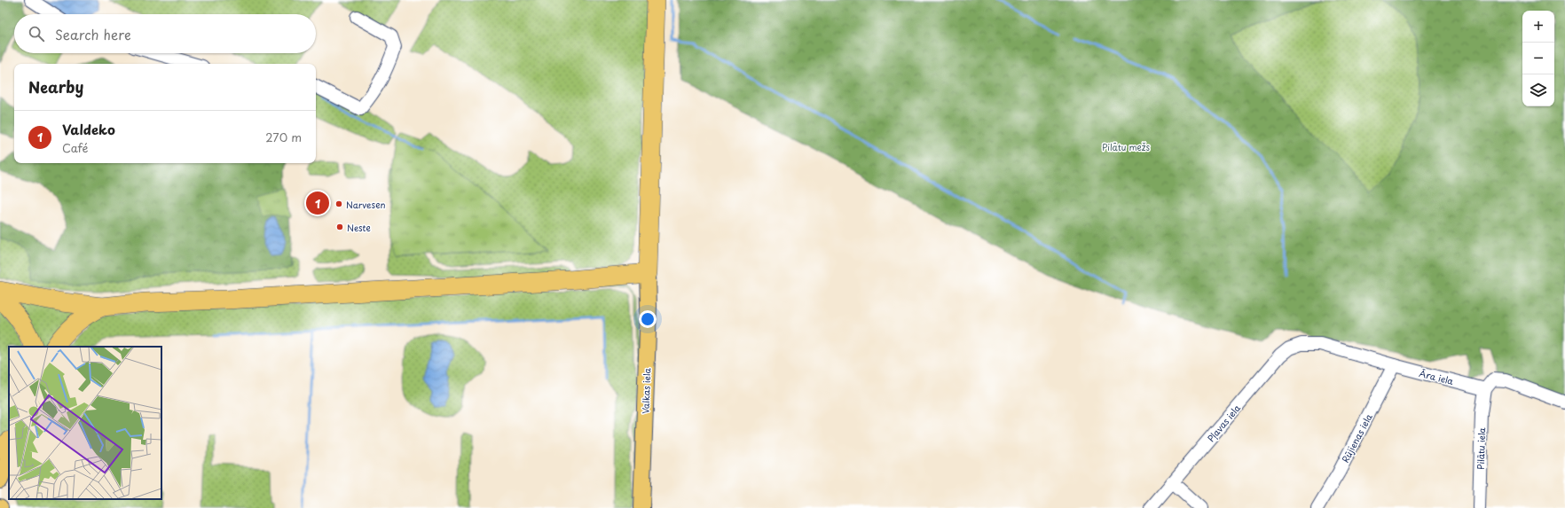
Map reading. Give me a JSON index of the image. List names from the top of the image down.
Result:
{
  "streets": {
    "main road": ["Valkas iela"],
    "street": [
      "Āra iela",
      "Pļavas iela",
      "Rūjienas iela",
      "Pilātu iela"
    ]
  },
  "crossings": [
    ["Āra iela", "Pļavas iela"],
    ["Āra iela", "Rūjienas iela"],
    ["Āra iela", "Pilātu iela"]
  ],
  "parks": ["Pilātu mežs"],
  "places": ["Narvesen", "Neste"],
  "page": {
    "map_buttons": ["+", "−"],
    "search": "Search here",
    "heading": "Nearby",
    "list": [
      {
        "mark": "1",
        "name": "Valdeko",
        "note": "Café",
        "value": "270 m"
      }
    ],
    "pins": "1"
  }
}
